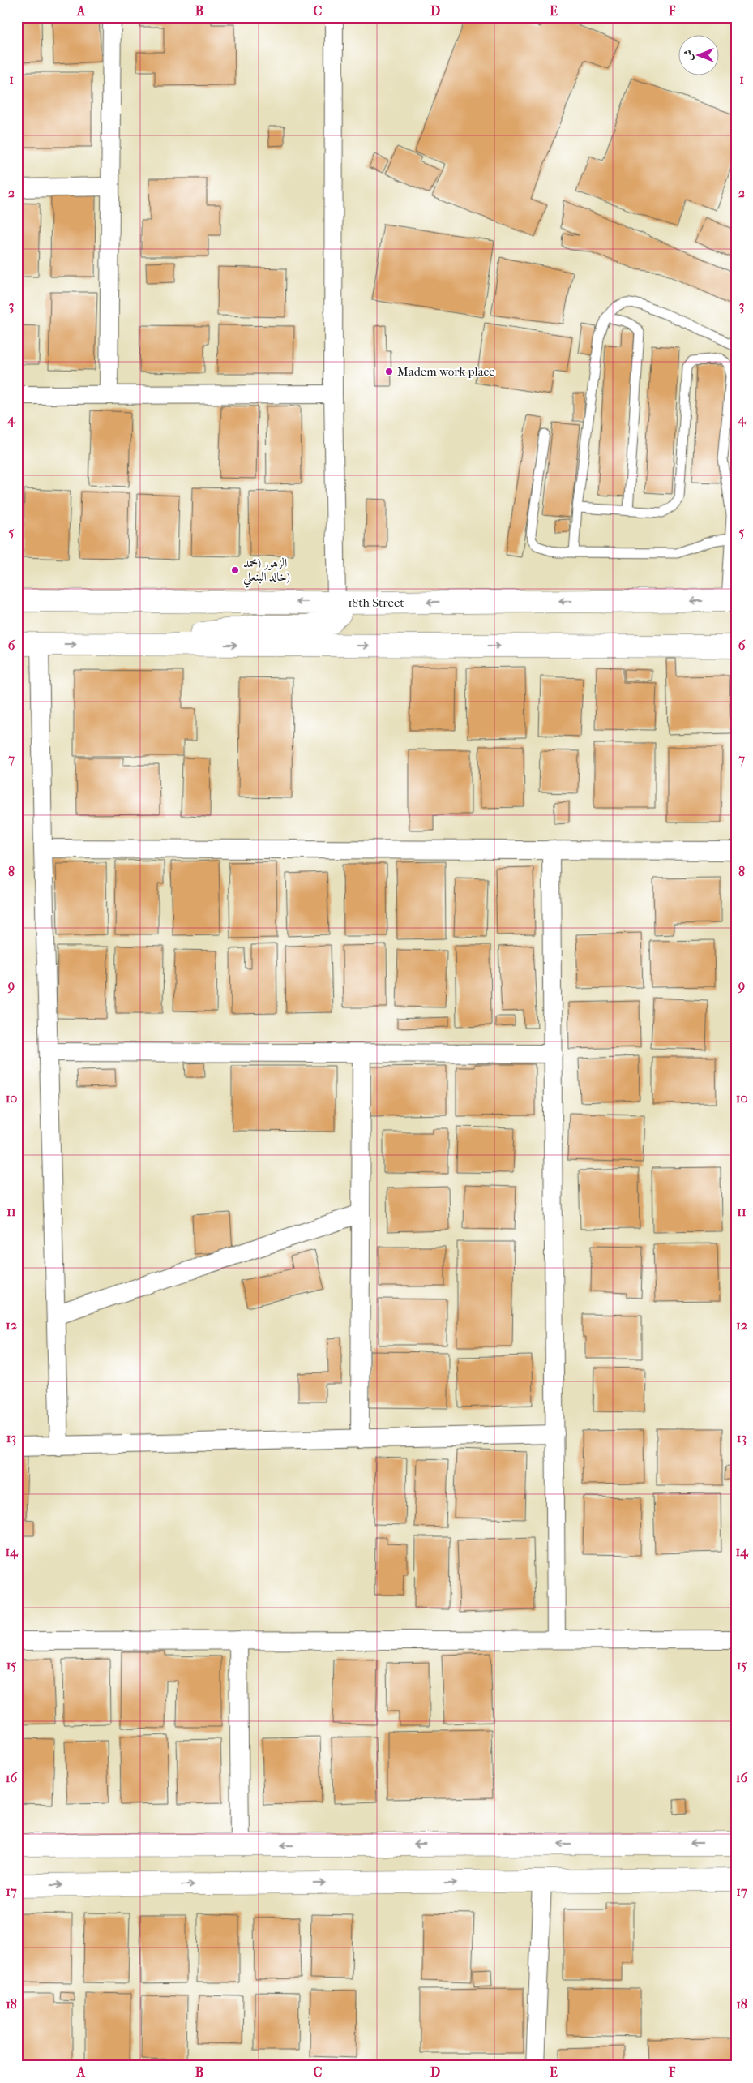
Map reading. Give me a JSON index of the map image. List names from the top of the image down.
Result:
{
  "streets": {
    "street": ["18th Street"]
  },
  "places": ["Madem work place", "الزهور (محمد خالد البنعلي)"],
  "north": "left",
  "grid": {
    "columns": [
      "A",
      "B",
      "C",
      "D",
      "E",
      "F"
    ],
    "rows": [
      "1",
      "2",
      "3",
      "4",
      "5",
      "6",
      "7",
      "8",
      "9",
      "10",
      "11",
      "12",
      "13",
      "14",
      "15",
      "16",
      "17",
      "18"
    ]
  }
}
